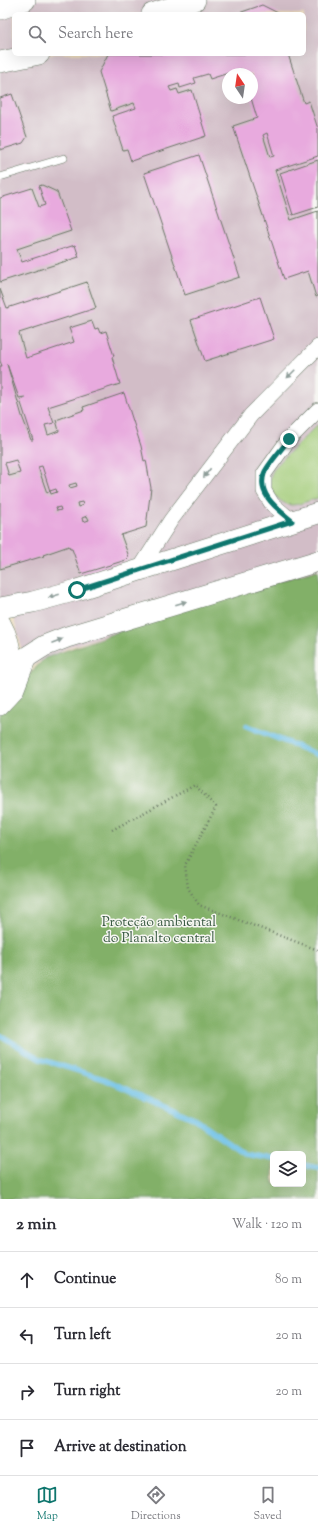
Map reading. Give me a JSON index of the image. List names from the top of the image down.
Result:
{
  "parks": ["Proteção ambiental do Planalto central"],
  "north": "top",
  "page": {
    "search": "Search here",
    "heading": ["2 min", "Walk · 120 m"],
    "list": [
      ["Continue", "80 m"],
      ["Turn left", "20 m"],
      ["Turn right", "20 m"],
      "Arrive at destination"
    ],
    "nav": ["Map", "Directions", "Saved"]
  }
}
